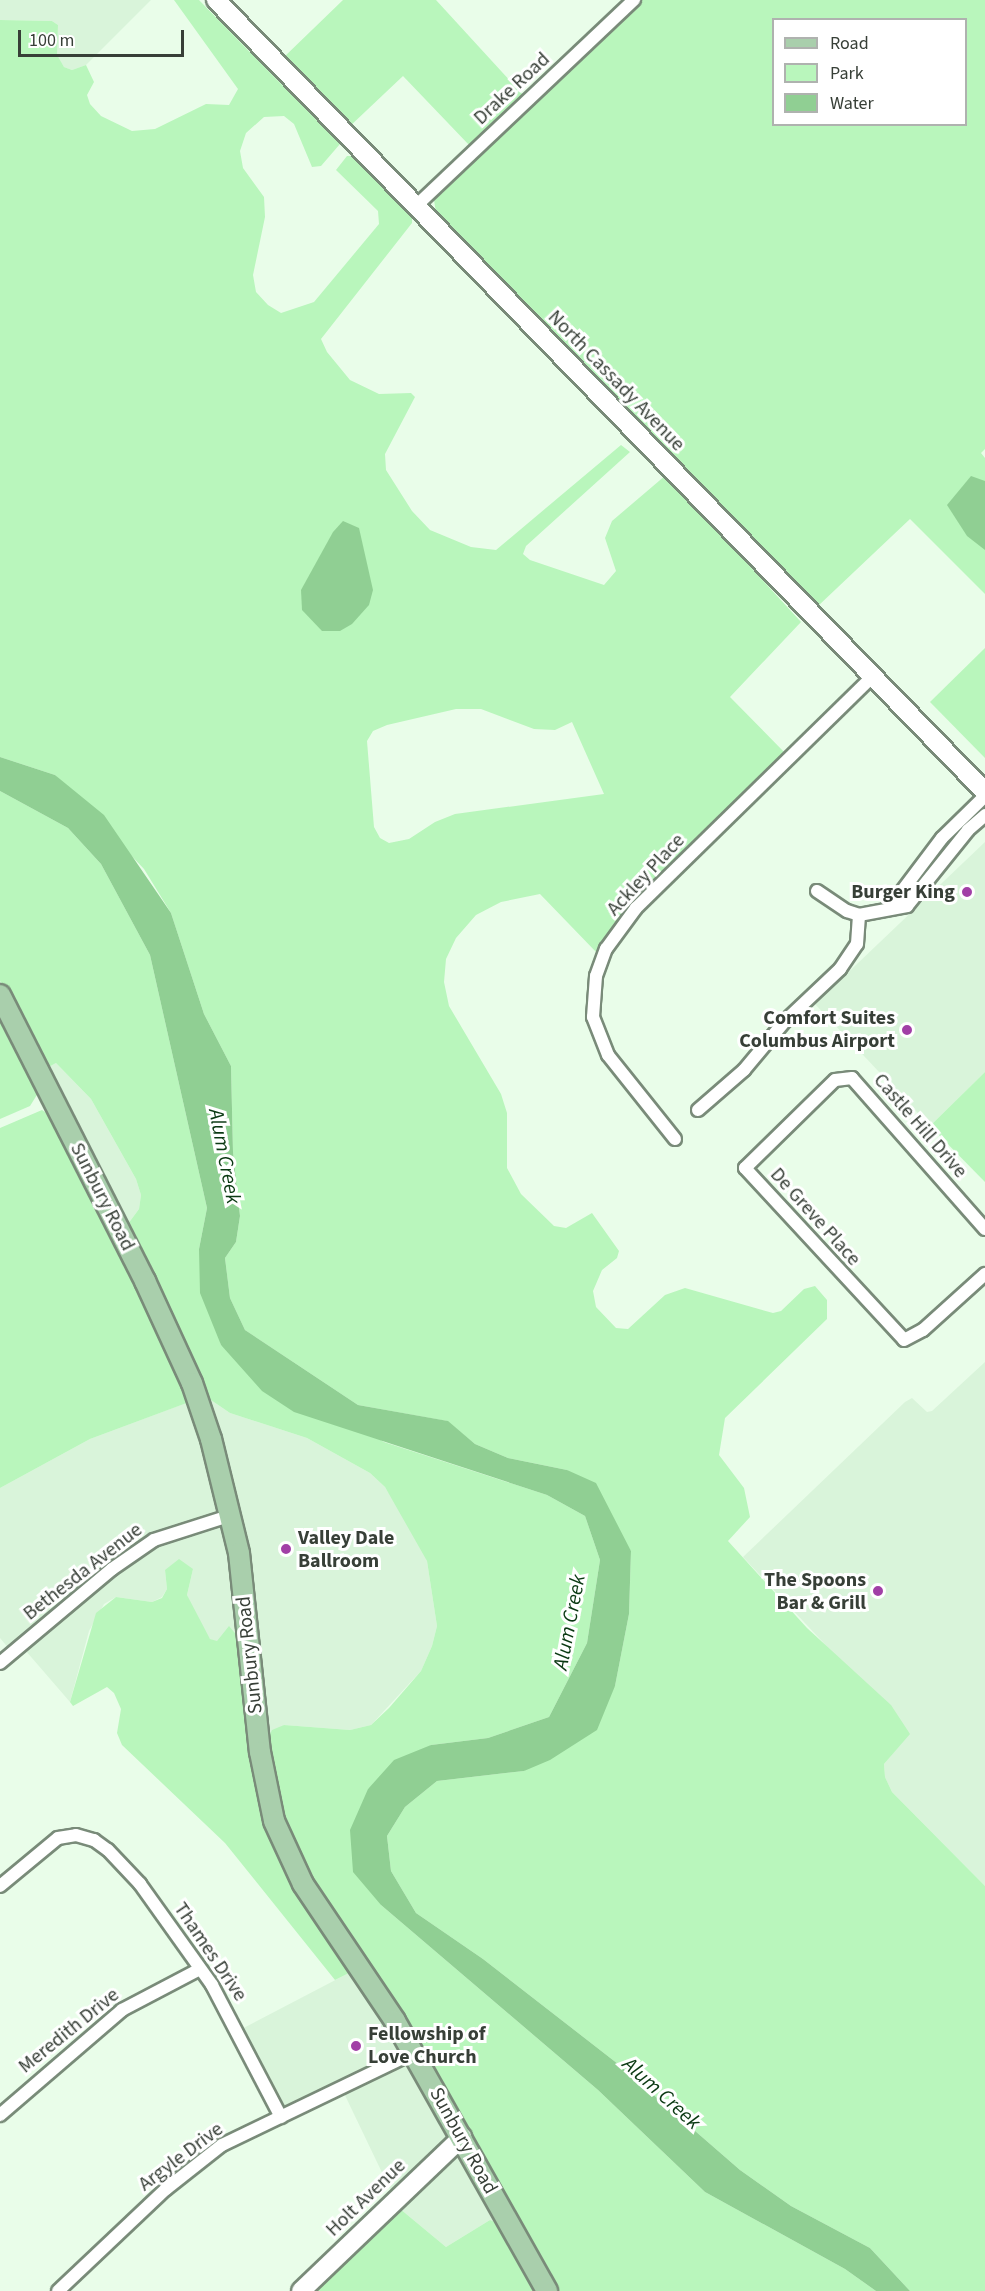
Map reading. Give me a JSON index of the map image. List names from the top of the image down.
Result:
{
  "streets": {
    "main road": ["North Cassady Avenue", "Sunbury Road", "Holt Avenue"],
    "street": [
      "Drake Road",
      "Ackley Place",
      "Castle Hill Drive",
      "De Greve Place",
      "Bethesda Avenue",
      "Thames Drive",
      "Meredith Drive",
      "Argyle Drive"
    ]
  },
  "crossings": [
    ["Drake Road", "North Cassady Avenue"],
    ["North Cassady Avenue", "Ackley Place"],
    ["Castle Hill Drive", "De Greve Place"],
    ["Sunbury Road", "Bethesda Avenue"],
    ["Sunbury Road", "Argyle Drive"],
    ["Sunbury Road", "Holt Avenue"],
    ["Thames Drive", "Meredith Drive"],
    ["Thames Drive", "Argyle Drive"]
  ],
  "water": ["Alum Creek"],
  "places": [
    "Burger King",
    "Comfort Suites Columbus Airport",
    "Valley Dale Ballroom",
    "The Spoons Bar & Grill",
    "Fellowship of Love Church"
  ],
  "legend": ["Road", "Park", "Water"],
  "scale_bar": "100 m"
}
